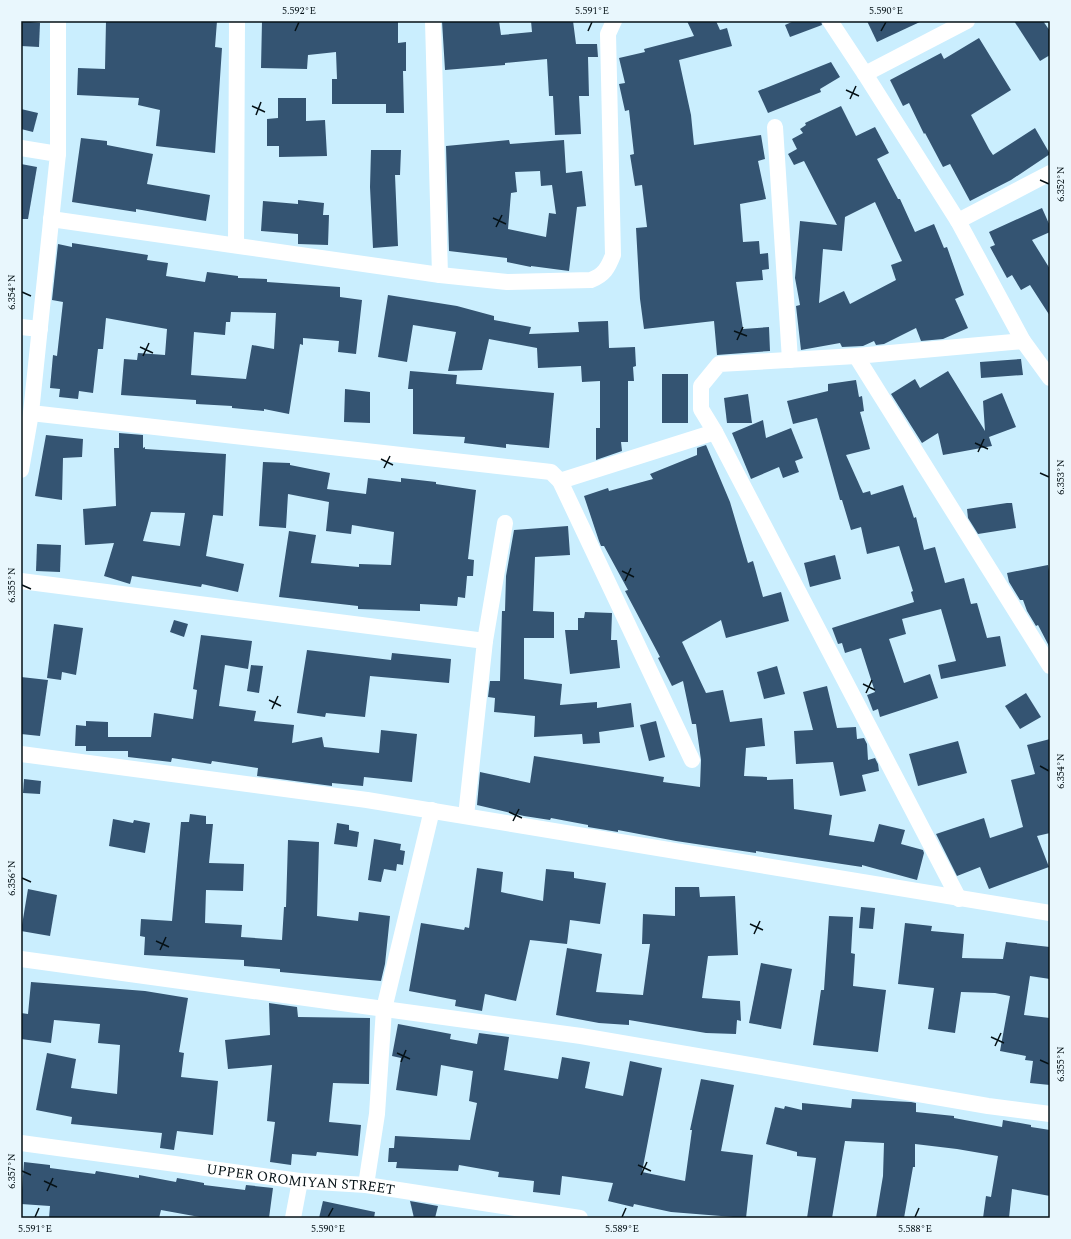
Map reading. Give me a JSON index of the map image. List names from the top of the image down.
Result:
{
  "streets": {
    "street": ["UPPER OROMIYAN STREET"]
  },
  "coordinates": [
    "5.592°E",
    "5.591°E",
    "5.590°E",
    "6.352°N",
    "6.354°N",
    "6.353°N",
    "6.355°N",
    "6.356°N",
    "6.357°N",
    "5.589°E",
    "5.588°E"
  ]
}
